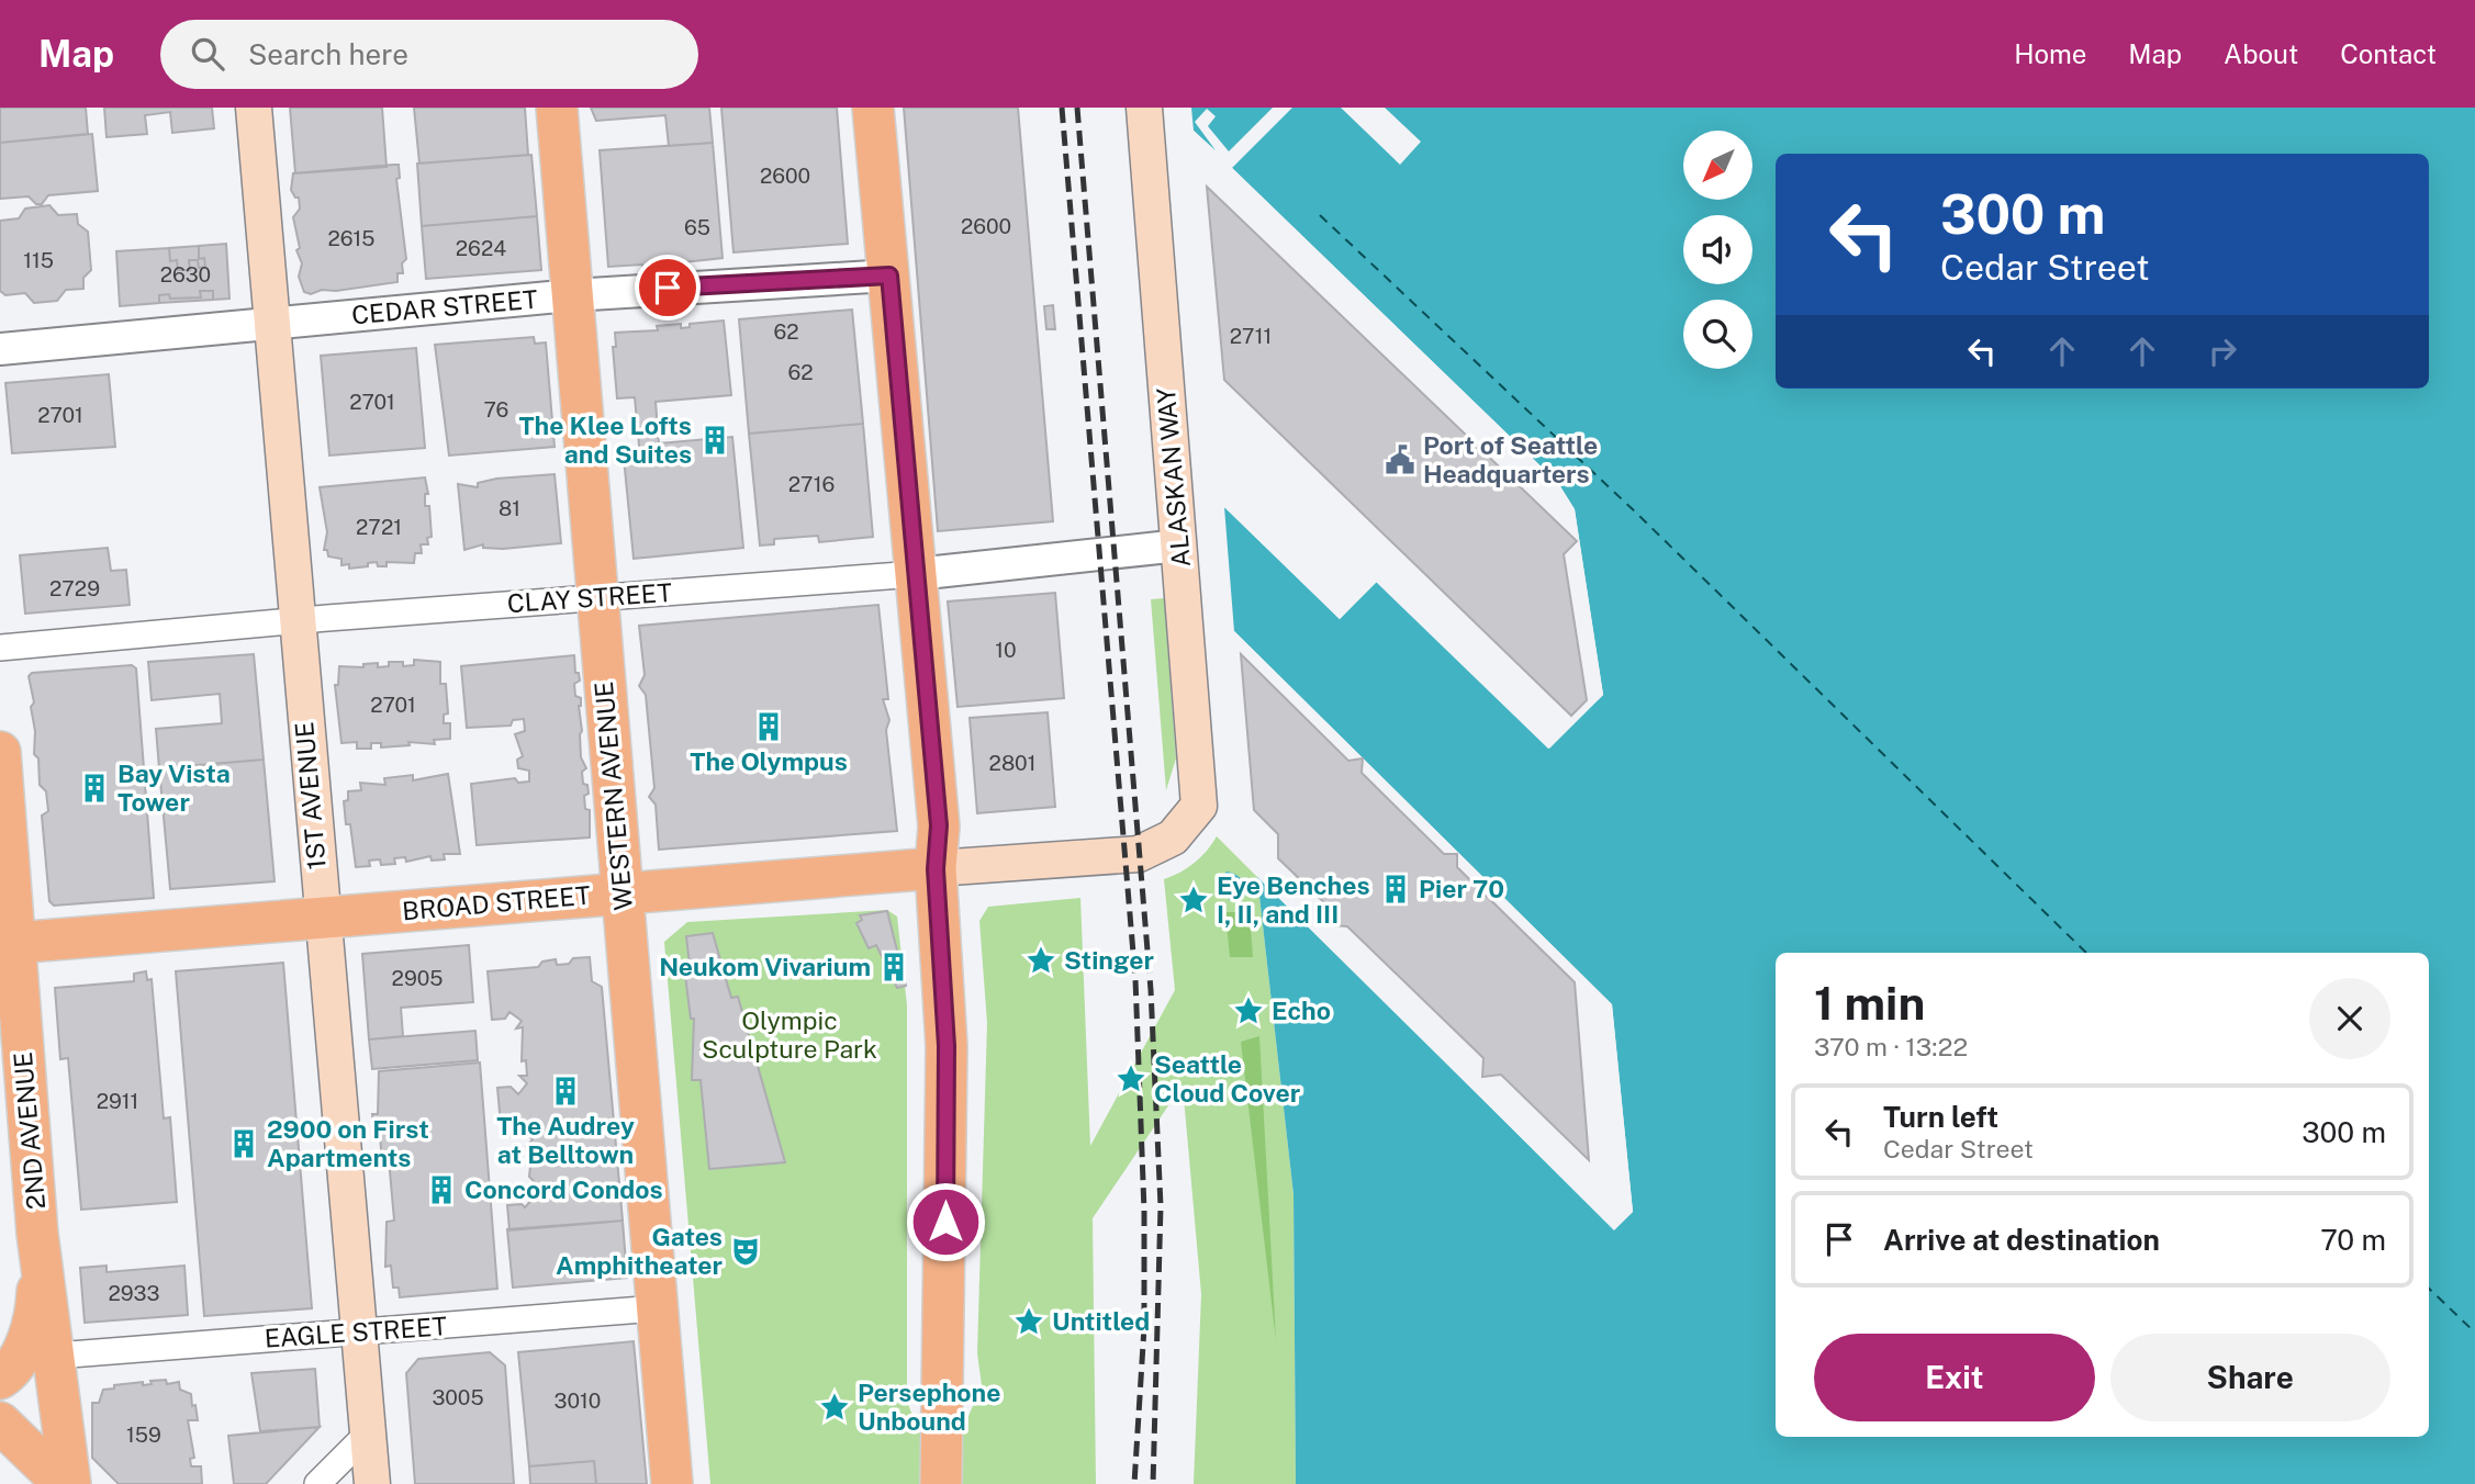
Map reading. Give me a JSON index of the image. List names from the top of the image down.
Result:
{
  "streets": {
    "main road": [
      "ALASKAN WAY",
      "1ST AVENUE",
      "WESTERN AVENUE",
      "BROAD STREET",
      "2ND AVENUE"
    ],
    "street": ["CEDAR STREET", "CLAY STREET", "EAGLE STREET"]
  },
  "crossings": [
    ["CEDAR STREET", "1ST AVENUE"],
    ["CEDAR STREET", "WESTERN AVENUE"],
    ["ALASKAN WAY", "CLAY STREET"],
    ["ALASKAN WAY", "BROAD STREET"],
    ["CLAY STREET", "1ST AVENUE"],
    ["CLAY STREET", "WESTERN AVENUE"],
    ["1ST AVENUE", "BROAD STREET"],
    ["1ST AVENUE", "EAGLE STREET"],
    ["WESTERN AVENUE", "BROAD STREET"],
    ["WESTERN AVENUE", "EAGLE STREET"],
    ["BROAD STREET", "2ND AVENUE"],
    ["2ND AVENUE", "EAGLE STREET"]
  ],
  "parks": ["Olympic Sculpture Park"],
  "places": {
    "building": [
      "The Klee Lofts and Suites",
      "The Olympus",
      "Bay Vista Tower",
      "Pier 70",
      "Neukom Vivarium",
      "The Audrey at Belltown",
      "2900 on First Apartments",
      "Concord Condos"
    ],
    "public building": ["Port of Seattle Headquarters"],
    "place": [
      "Eye Benches I, II, and III",
      "Stinger",
      "Echo",
      "Seattle Cloud Cover",
      "Untitled",
      "Persephone Unbound"
    ],
    "theatre": ["Gates Amphitheater"]
  },
  "house_numbers": [
    "2600",
    "2600",
    "65",
    "2615",
    "2624",
    "115",
    "2630",
    "62",
    "2711",
    "62",
    "2701",
    "76",
    "2701",
    "2716",
    "81",
    "2721",
    "2729",
    "10",
    "2701",
    "2801",
    "2905",
    "2911",
    "2933",
    "3005",
    "3010",
    "159"
  ],
  "north": "bottom left",
  "page": {
    "header": "Map",
    "search": "Search here",
    "nav": [
      "Home",
      "Map",
      "About",
      "Contact"
    ],
    "turn": ["300 m", "Cedar Street"],
    "heading": ["1 min", "370 m · 13:22"],
    "list": [
      {
        "name": "Turn left",
        "note": "Cedar Street",
        "value": "300 m"
      },
      {
        "name": "Arrive at destination",
        "value": "70 m"
      }
    ],
    "buttons": ["Exit", "Share"]
  }
}
